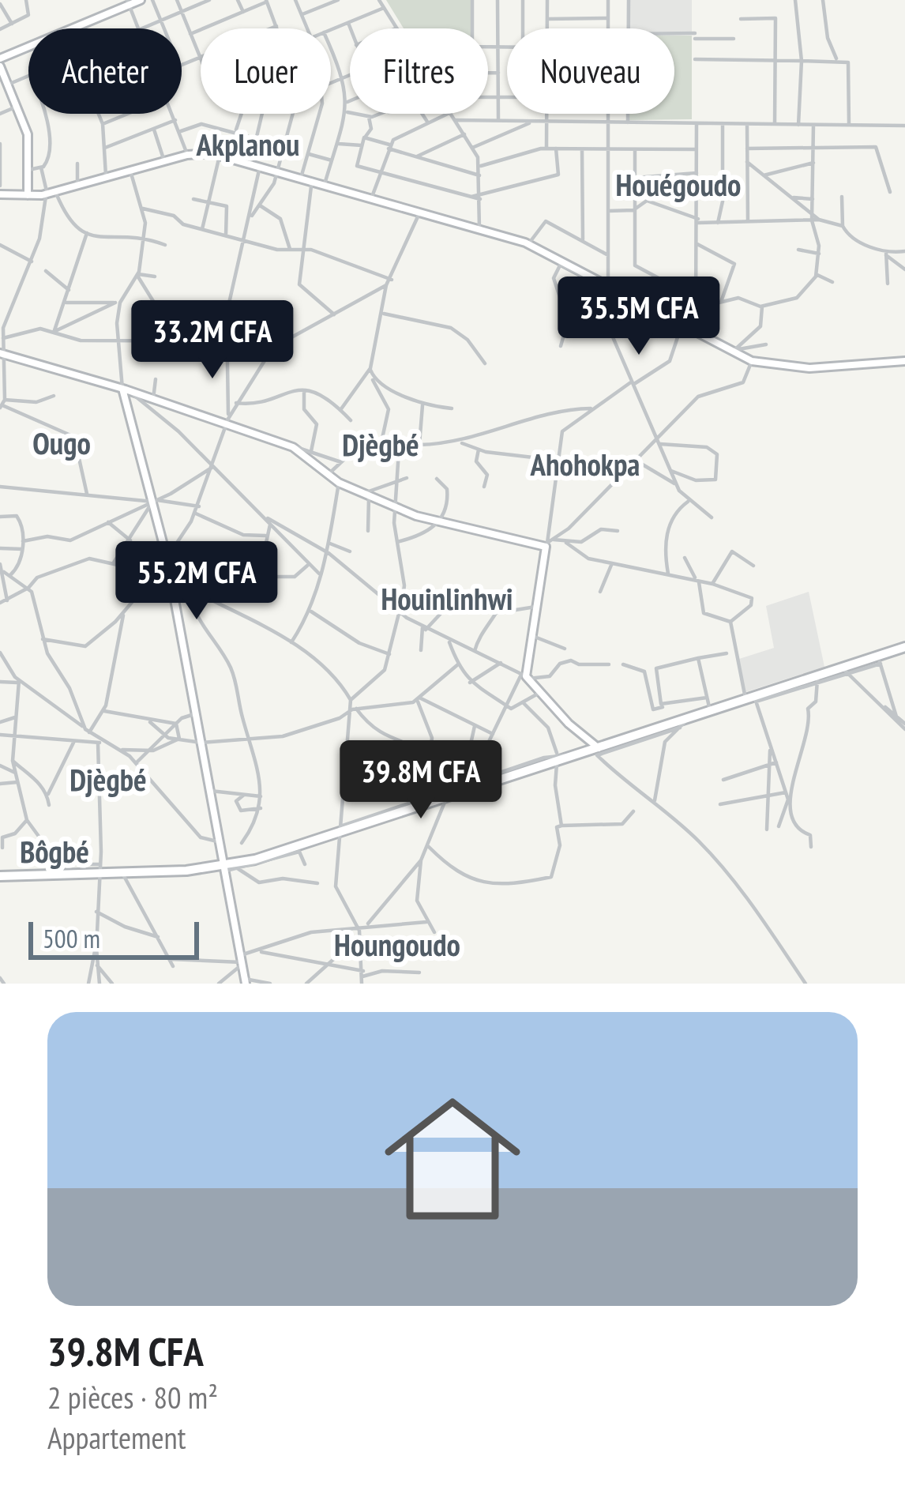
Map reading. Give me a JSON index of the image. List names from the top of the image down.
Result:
{
  "districts": [
    "Akplanou",
    "Houégoudo",
    "Ougo",
    "Djègbé",
    "Ahohokpa",
    "Houinlinhwi",
    "Djègbé",
    "Bôgbé",
    "Houngoudo"
  ],
  "scale_bar": "500 m",
  "page": {
    "chip": [
      "Acheter",
      "Louer",
      "Filtres",
      "Nouveau"
    ],
    "price": [
      "35.5M CFA",
      "33.2M CFA",
      "55.2M CFA",
      "39.8M CFA"
    ],
    "scale": "500 m",
    "list": [
      {
        "name": "39.8M CFA",
        "note": "2 pièces · 80 m² · Appartement"
      }
    ]
  }
}
